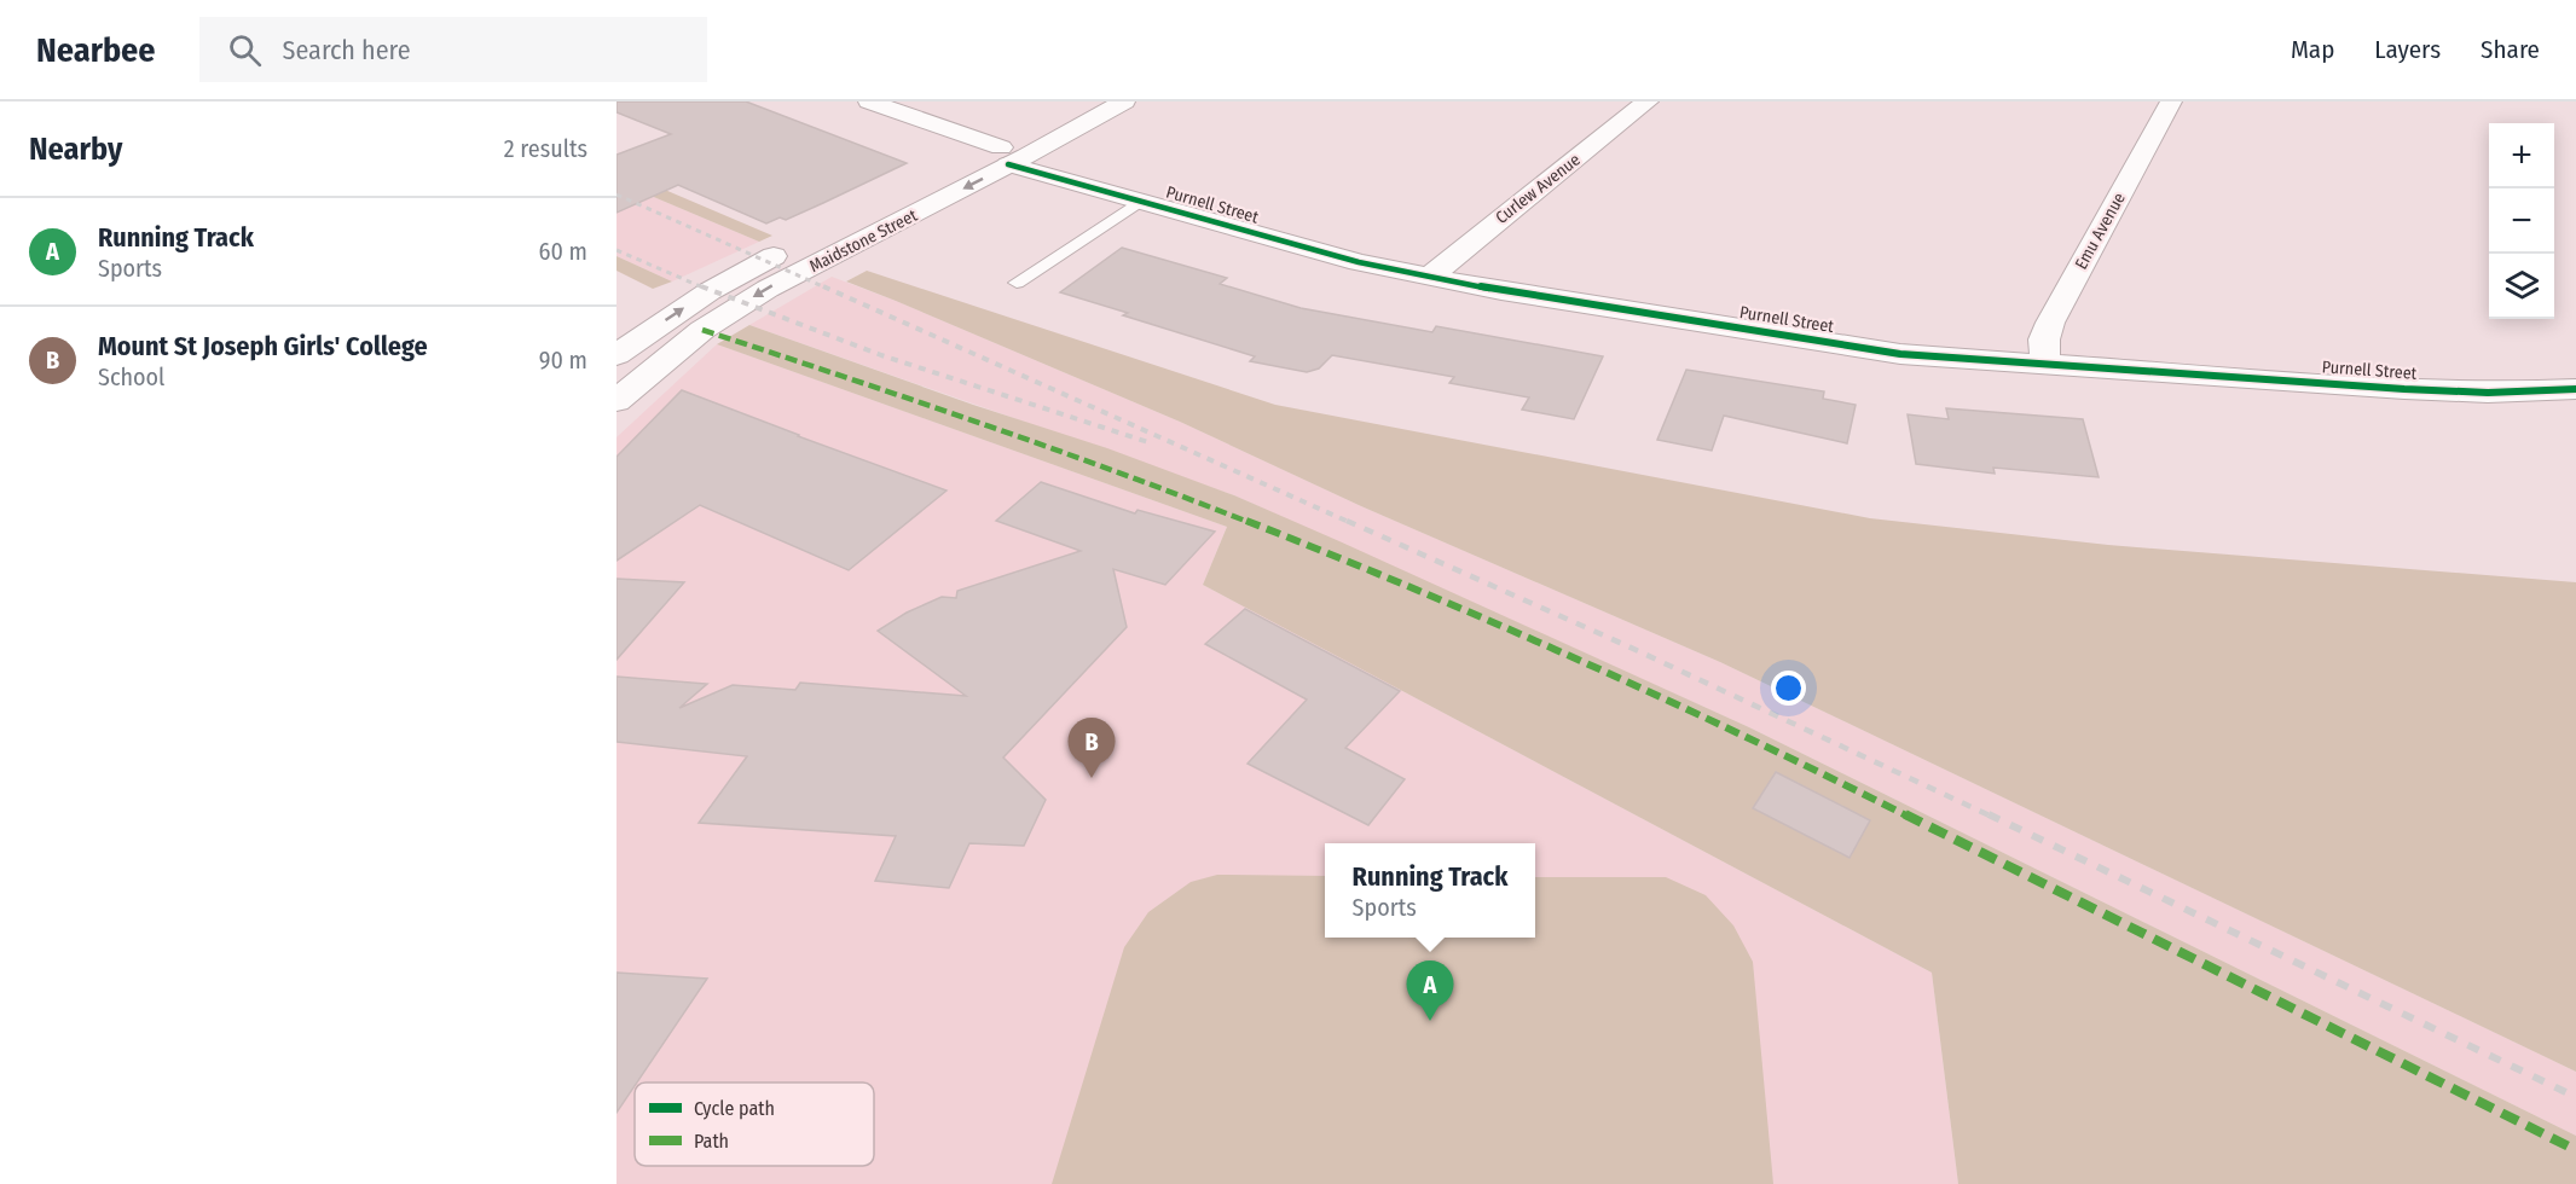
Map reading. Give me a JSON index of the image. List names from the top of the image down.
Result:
{
  "streets": {
    "street": [
      "Curlew Avenue",
      "Purnell Street",
      "Emu Avenue",
      "Maidstone Street"
    ]
  },
  "crossings": [
    ["Curlew Avenue", "Purnell Street"],
    ["Purnell Street", "Emu Avenue"],
    ["Purnell Street", "Maidstone Street"]
  ],
  "legend": ["Cycle path", "Path"],
  "page": {
    "header": "Nearbee",
    "search": "Search here",
    "nav": ["Map", "Layers", "Share"],
    "heading": ["Nearby", "2 results"],
    "map_buttons": ["+", "−"],
    "list": [
      {
        "mark": "A",
        "name": "Running Track",
        "note": "Sports",
        "value": "60 m"
      },
      {
        "mark": "B",
        "name": "Mount St Joseph Girls' College",
        "note": "School",
        "value": "90 m"
      }
    ],
    "pins": ["B", "A"],
    "popup": ["Running Track", "Sports"]
  }
}
